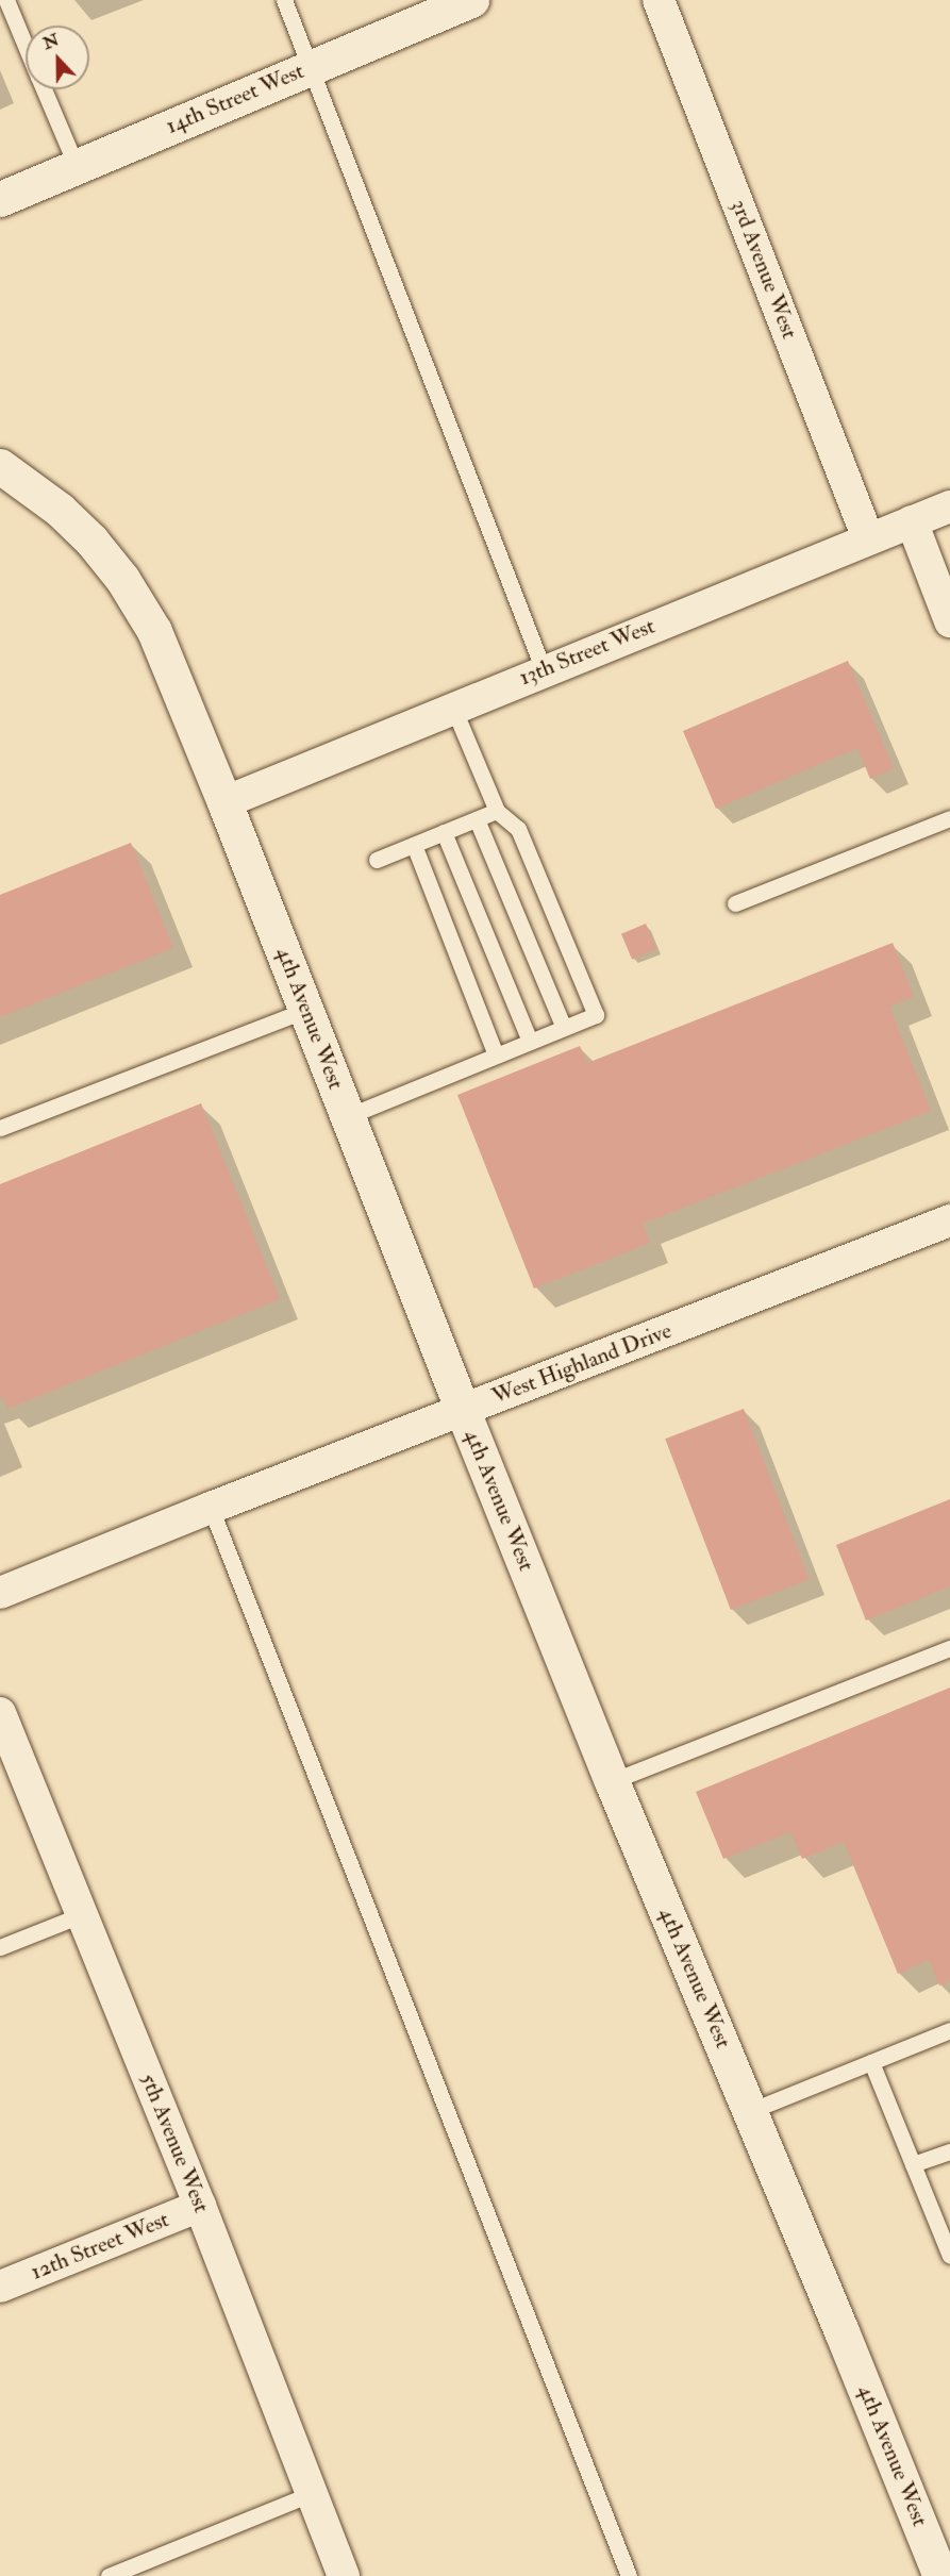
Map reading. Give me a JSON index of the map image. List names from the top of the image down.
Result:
{
  "streets": {
    "street": [
      "14th Street West",
      "3rd Avenue West",
      "13th Street West",
      "4th Avenue West",
      "West Highland Drive",
      "5th Avenue West",
      "12th Street West"
    ]
  },
  "crossings": [
    ["3rd Avenue West", "13th Street West"],
    ["13th Street West", "4th Avenue West"],
    ["4th Avenue West", "West Highland Drive"],
    ["5th Avenue West", "12th Street West"]
  ],
  "north": "top"
}
